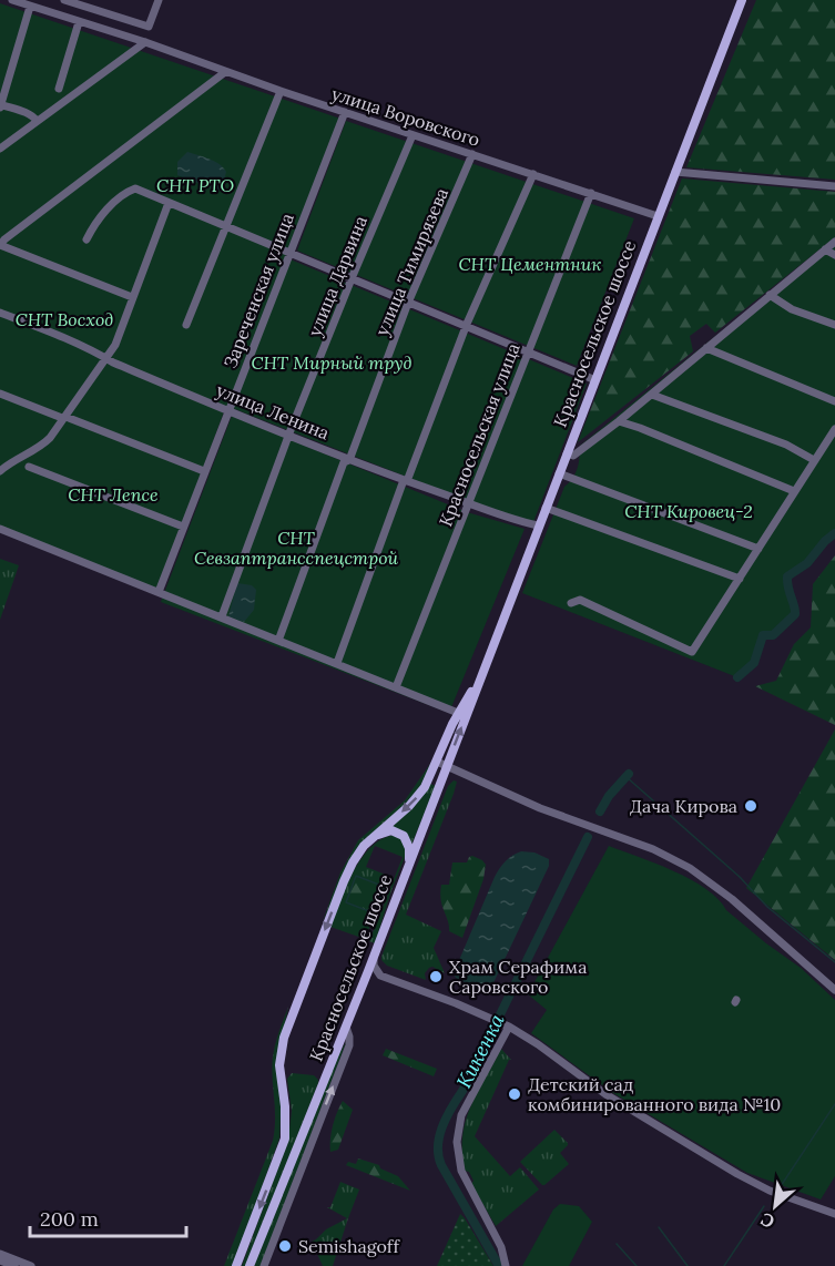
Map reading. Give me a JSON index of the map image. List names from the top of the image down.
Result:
{
  "streets": {
    "main road": ["Красносельское шоссе"],
    "street": [
      "улица Воровского",
      "улица Тимирязева",
      "улица Дарвина",
      "Зареченская улица",
      "улица Ленина",
      "Красносельская улица"
    ]
  },
  "crossings": [
    ["улица Воровского", "улица Тимирязева"],
    ["улица Воровского", "улица Дарвина"],
    ["улица Воровского", "Зареченская улица"],
    ["улица Воровского", "Красносельское шоссе"],
    ["улица Воровского", "Красносельская улица"],
    ["улица Тимирязева", "улица Ленина"],
    ["улица Дарвина", "улица Ленина"],
    ["Зареченская улица", "улица Ленина"],
    ["Красносельское шоссе", "улица Ленина"],
    ["улица Ленина", "Красносельская улица"]
  ],
  "water": ["Кикенка"],
  "parks": [
    "СНТ РТО",
    "СНТ Цементник",
    "СНТ Восход",
    "СНТ Мирный труд",
    "СНТ Лепсе",
    "СНТ Кировец-2",
    "СНТ Севзаптрансспецстрой"
  ],
  "places": [
    "Дача Кирова",
    "Храм Серафима Саровского",
    "Детский сад комбинированного вида №10",
    "Semishagoff"
  ],
  "scale_bar": "200 m",
  "north": "bottom left"
}
